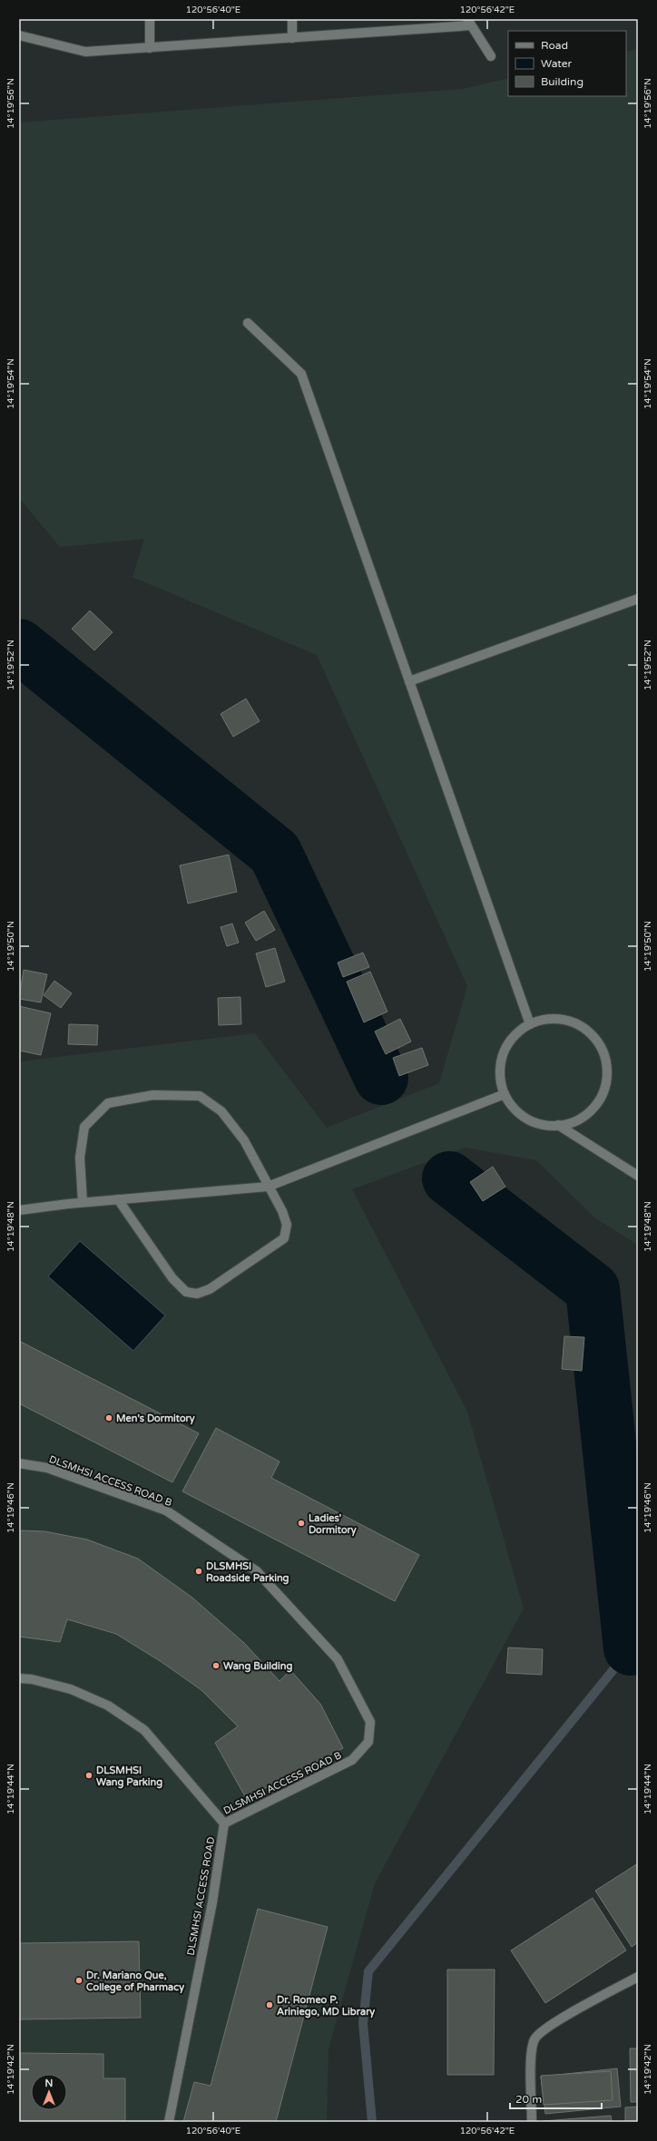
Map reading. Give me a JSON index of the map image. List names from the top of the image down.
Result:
{
  "streets": {
    "street": ["DLSMHSI ACCESS ROAD B", "DLSMHSI ACCESS ROAD"]
  },
  "crossings": [
    ["DLSMHSI ACCESS ROAD B", "DLSMHSI ACCESS ROAD"]
  ],
  "places": [
    "Men's Dormitory",
    "Ladies' Dormitory",
    "DLSMHSI Roadside Parking",
    "Wang Building",
    "DLSMHSI Wang Parking",
    "Dr. Mariano Que, College of Pharmacy",
    "Dr. Romeo P. Ariniego, MD Library"
  ],
  "legend": ["Road", "Water", "Building"],
  "scale_bar": "20 m",
  "north": "top",
  "coordinates": [
    "120°56'40\"E",
    "120°56'42\"E",
    "14°19'56\"N",
    "14°19'54\"N",
    "14°19'52\"N",
    "14°19'50\"N",
    "14°19'48\"N",
    "14°19'46\"N",
    "14°19'44\"N",
    "14°19'42\"N"
  ]
}
